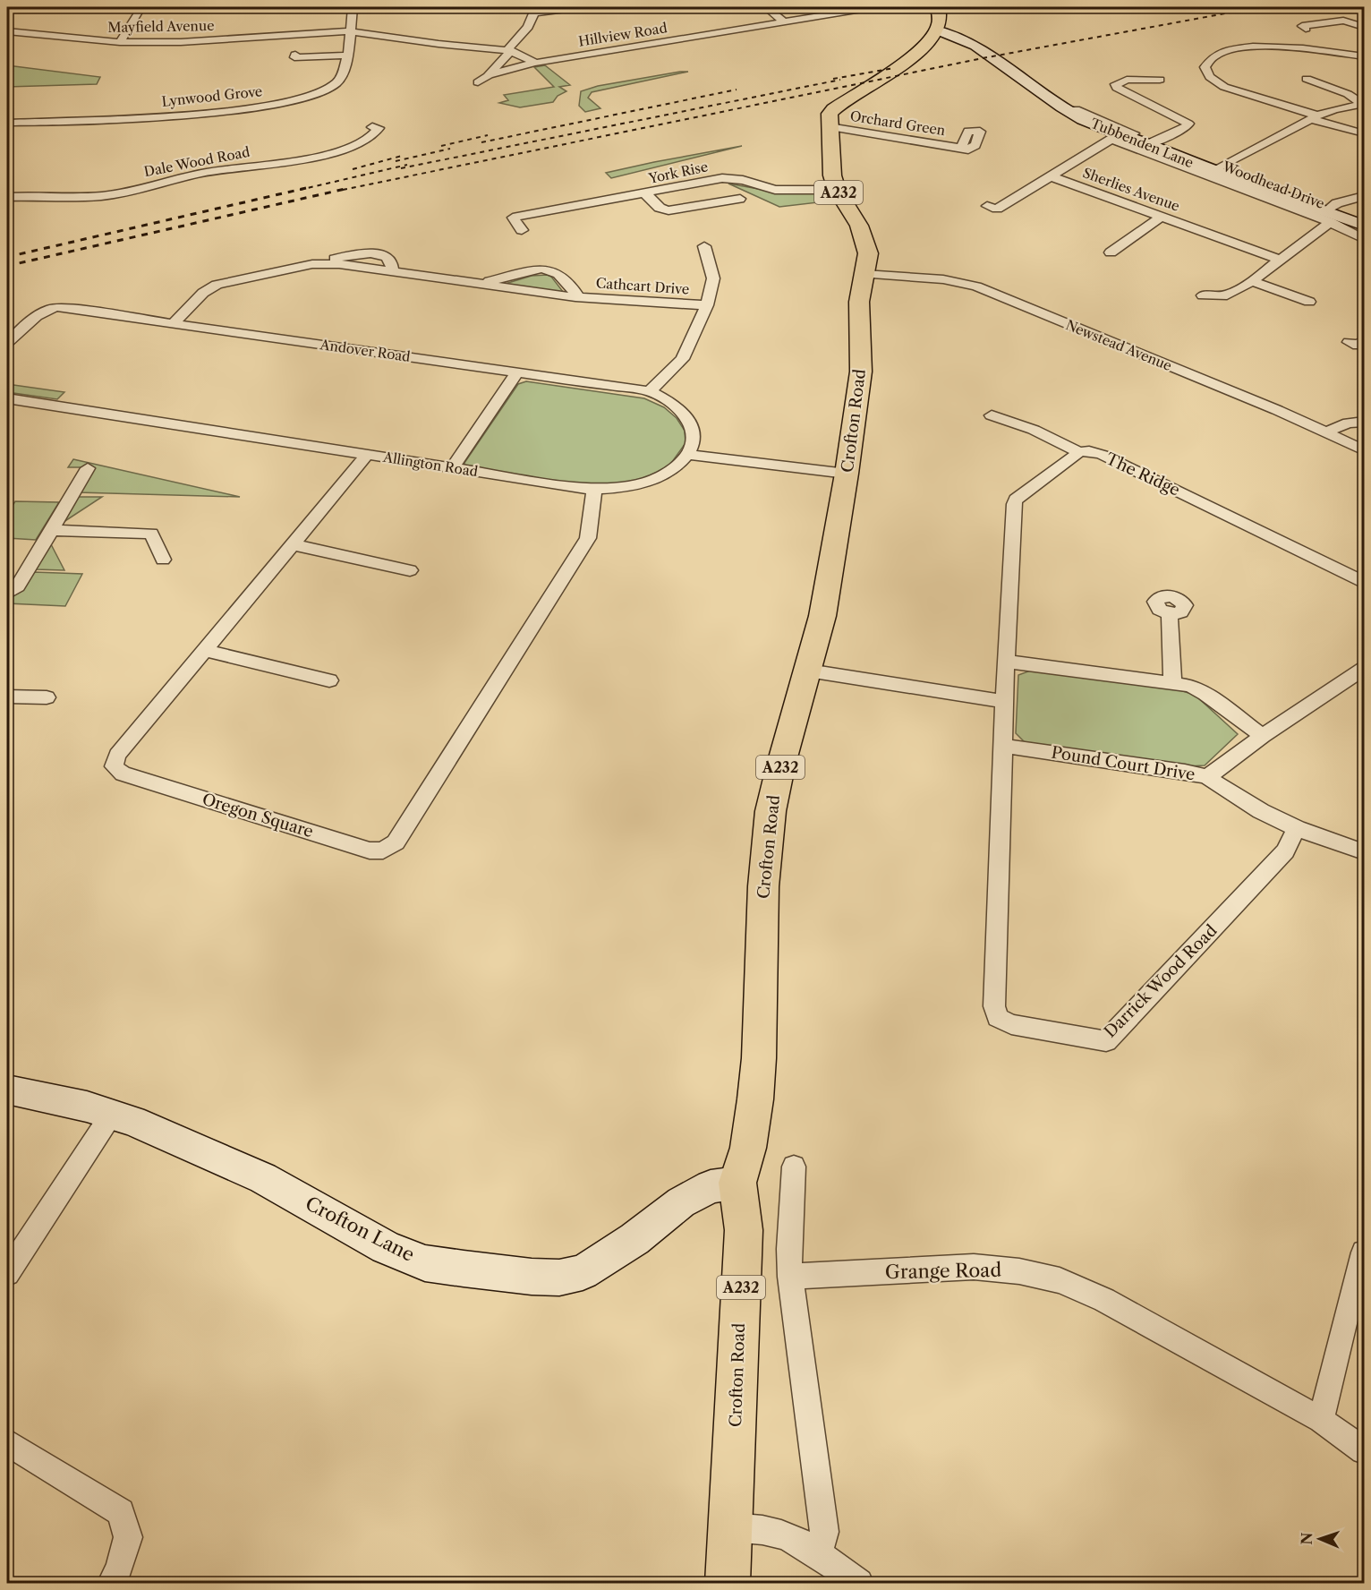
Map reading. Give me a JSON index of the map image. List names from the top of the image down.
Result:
{
  "streets": {
    "main road": ["A232", "Crofton Road"],
    "street": [
      "Mayfield Avenue",
      "Hillview Road",
      "Lynwood Grove",
      "Orchard Green",
      "Tubbenden Lane",
      "Dale Wood Road",
      "York Rise",
      "Woodhead Drive",
      "Sherlies Avenue",
      "Cathcart Drive",
      "Newstead Avenue",
      "Andover Road",
      "Allington Road",
      "The Ridge",
      "Pound Court Drive",
      "Oregon Square",
      "Darrick Wood Road",
      "Crofton Lane",
      "Grange Road"
    ]
  },
  "crossings": [
    ["Mayfield Avenue", "Lynwood Grove"],
    ["Orchard Green", "Crofton Road"],
    ["Tubbenden Lane", "Woodhead Drive"],
    ["Tubbenden Lane", "Sherlies Avenue"],
    ["Tubbenden Lane", "Crofton Road"],
    ["York Rise", "Crofton Road"],
    ["Woodhead Drive", "Sherlies Avenue"],
    ["Cathcart Drive", "Andover Road"],
    ["Newstead Avenue", "Crofton Road"],
    ["Andover Road", "Allington Road"],
    ["Crofton Road", "Crofton Lane"],
    ["Allington Road", "Oregon Square"],
    ["Pound Court Drive", "Darrick Wood Road"]
  ],
  "north": "left"
}
